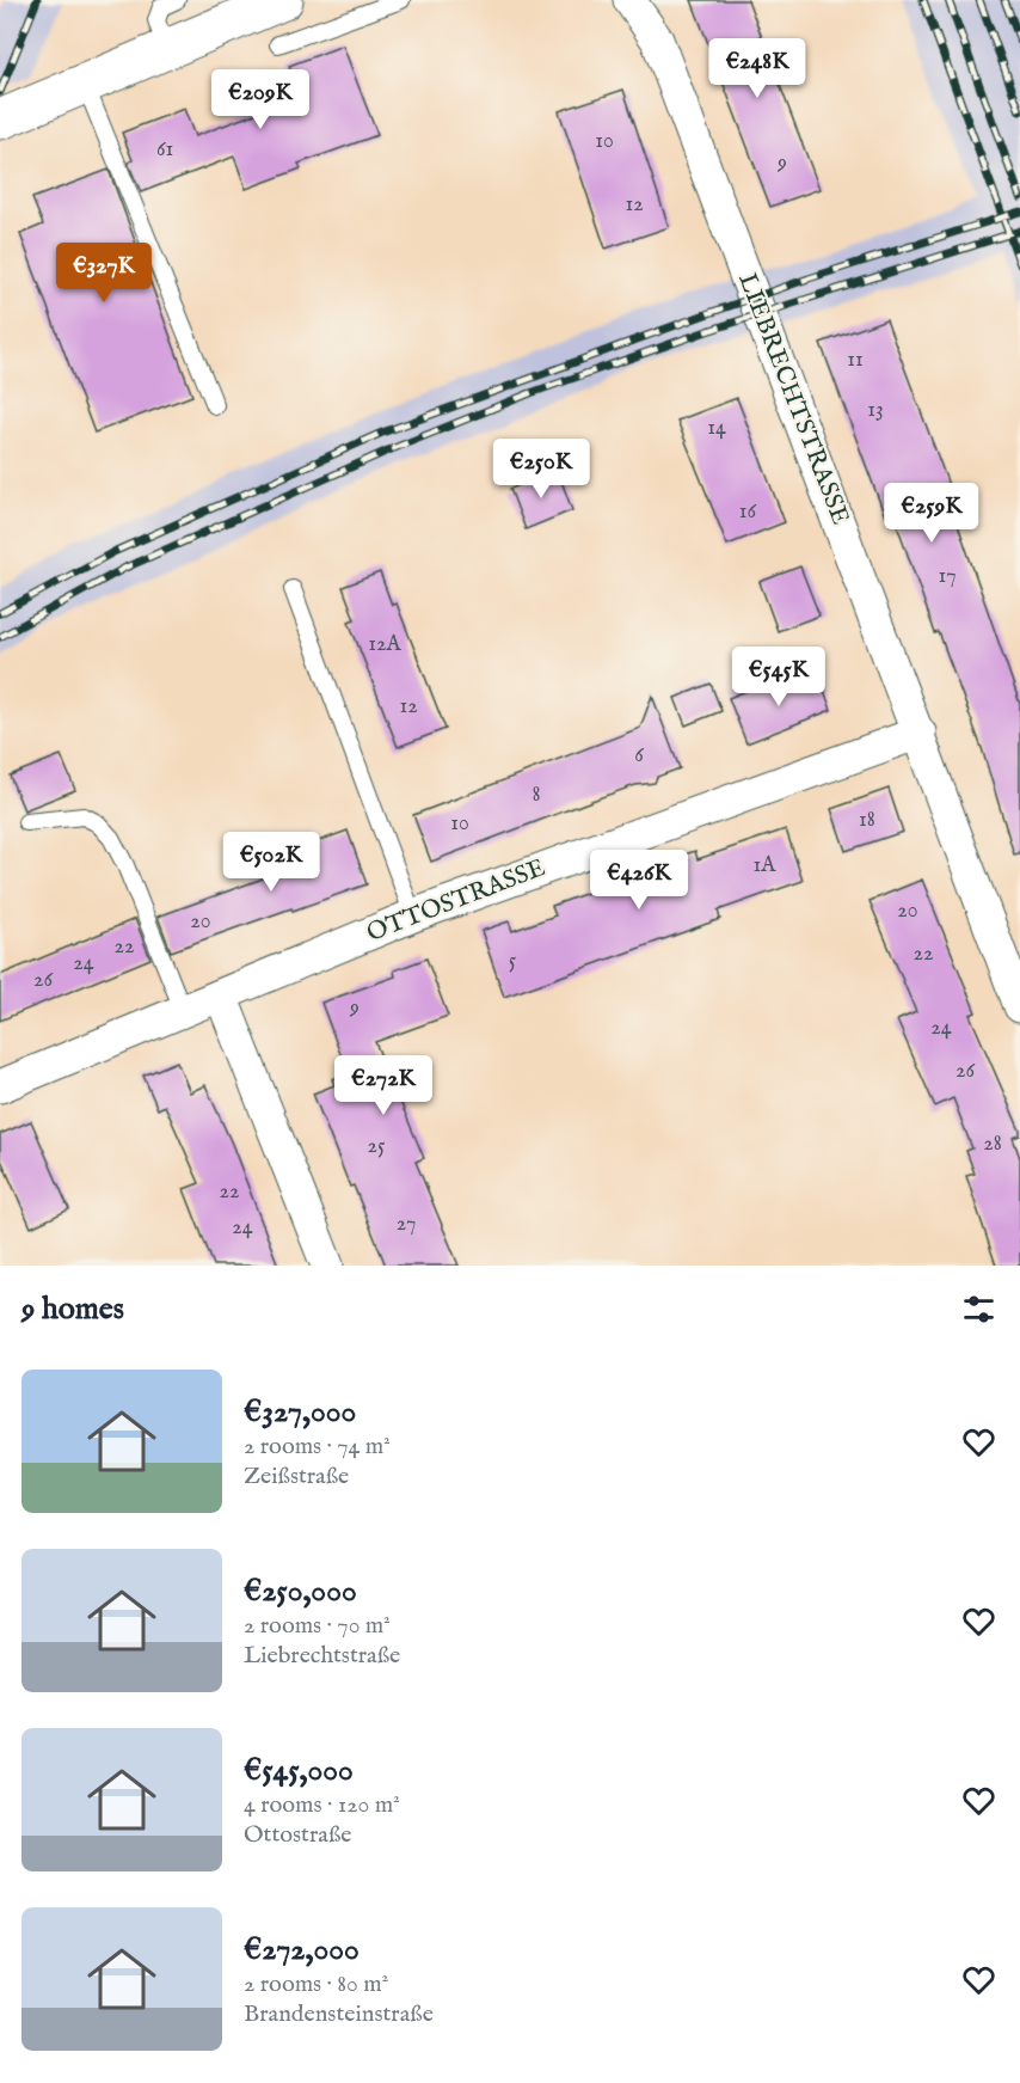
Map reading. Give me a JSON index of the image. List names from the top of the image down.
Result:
{
  "streets": {
    "street": ["LIEBRECHTSTRASSE", "OTTOSTRASSE"]
  },
  "crossings": [
    ["LIEBRECHTSTRASSE", "OTTOSTRASSE"]
  ],
  "house_numbers": [
    "10",
    "61",
    "9",
    "12",
    "11",
    "13",
    "14",
    "16",
    "17",
    "12A",
    "12",
    "6",
    "8",
    "18",
    "10",
    "1A",
    "20",
    "20",
    "22",
    "22",
    "5",
    "24",
    "26",
    "9",
    "24",
    "26",
    "28",
    "25",
    "22",
    "27",
    "24"
  ],
  "page": {
    "price": [
      "€248K",
      "€209K",
      "€327K",
      "€250K",
      "€259K",
      "€545K",
      "€502K",
      "€426K",
      "€272K"
    ],
    "heading": "9 homes",
    "list": [
      {
        "name": "€327,000",
        "note": "2 rooms · 74 m² · Zeißstraße"
      },
      {
        "name": "€250,000",
        "note": "2 rooms · 70 m² · Liebrechtstraße"
      },
      {
        "name": "€545,000",
        "note": "4 rooms · 120 m² · Ottostraße"
      },
      {
        "name": "€272,000",
        "note": "2 rooms · 80 m² · Brandensteinstraße"
      }
    ]
  }
}
